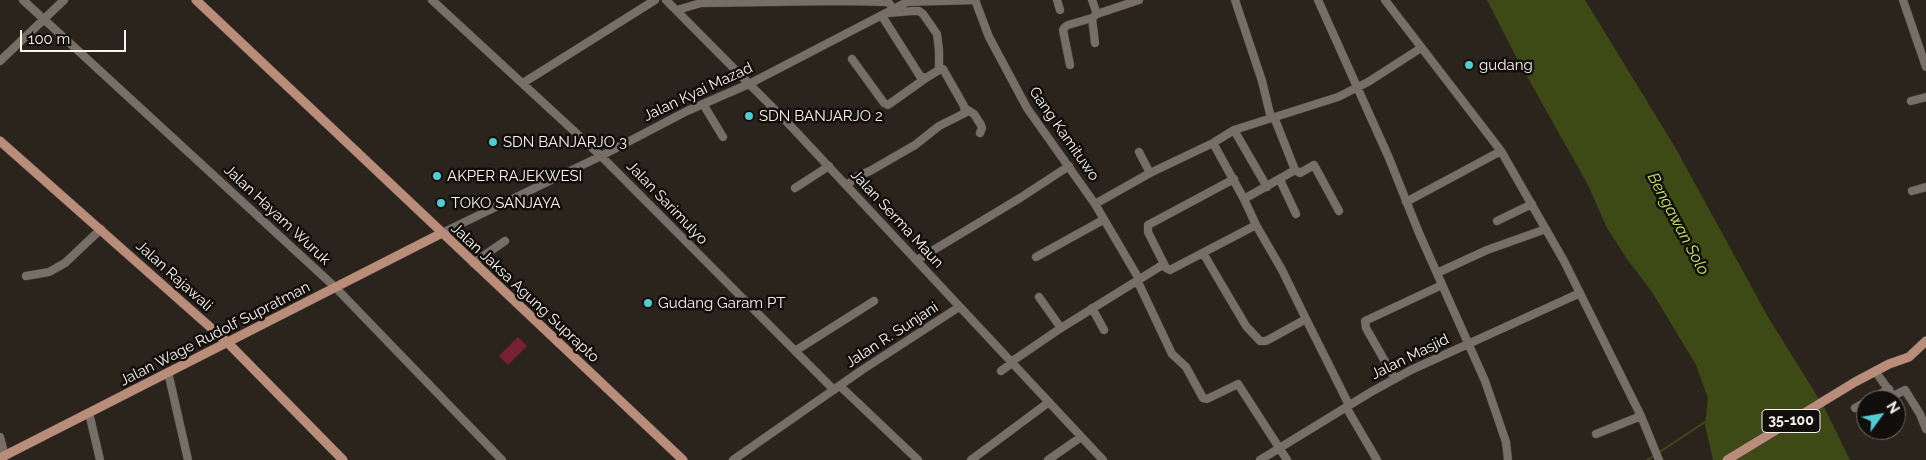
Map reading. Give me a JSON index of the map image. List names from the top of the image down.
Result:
{
  "streets": {
    "main road": [
      "Jalan Rajawali",
      "Jalan Jaksa Agung Suprapto",
      "Jalan Wage Rudolf Supratman",
      "35-100"
    ],
    "street": [
      "Jalan Kyai Mazad",
      "Gang Kamituwo",
      "Jalan Sarimulyo",
      "Jalan Hayam Wuruk",
      "Jalan Serma Maun",
      "Jalan R. Sunjani",
      "Jalan Masjid"
    ]
  },
  "crossings": [
    ["Jalan Kyai Mazad", "Jalan Sarimulyo"],
    ["Jalan Kyai Mazad", "Jalan Serma Maun"],
    ["Jalan Kyai Mazad", "Jalan Jaksa Agung Suprapto"],
    ["Jalan Kyai Mazad", "Jalan Wage Rudolf Supratman"],
    ["Gang Kamituwo", "Jalan Masjid"],
    ["Jalan Sarimulyo", "Jalan R. Sunjani"],
    ["Jalan Hayam Wuruk", "Jalan Wage Rudolf Supratman"],
    ["Jalan Serma Maun", "Jalan R. Sunjani"],
    ["Jalan Rajawali", "Jalan Wage Rudolf Supratman"],
    ["Jalan Jaksa Agung Suprapto", "Jalan Wage Rudolf Supratman"]
  ],
  "water": ["Bengawan Solo"],
  "places": [
    "gudang",
    "SDN BANJARJO 2",
    "SDN BANJARJO 3",
    "AKPER RAJEKWESI",
    "TOKO SANJAYA",
    "Gudang Garam PT"
  ],
  "scale_bar": "100 m",
  "north": "top right"
}
